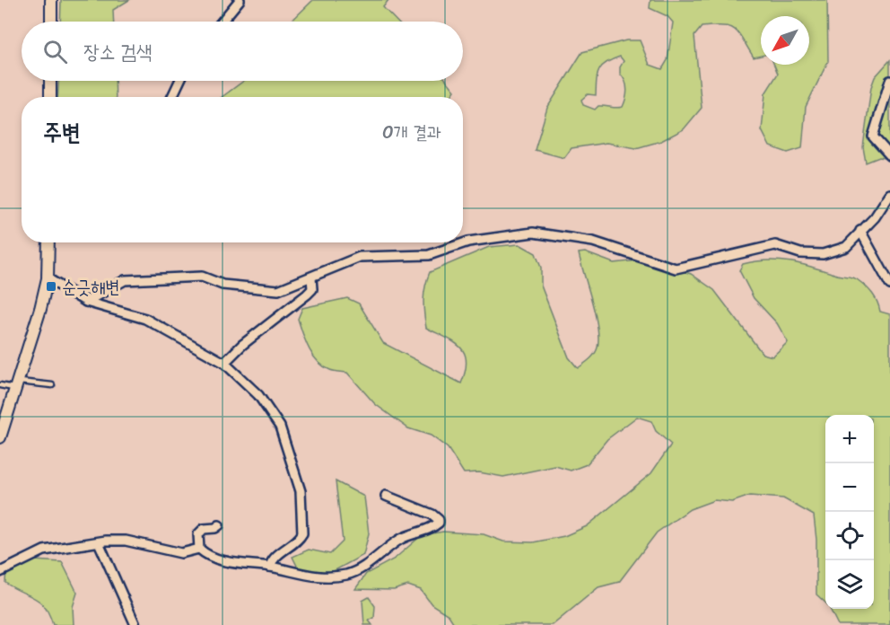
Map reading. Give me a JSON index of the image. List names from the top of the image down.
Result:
{
  "places": {
    "transit": ["순긋해변"]
  },
  "north": "bottom left",
  "page": {
    "search": "장소 검색",
    "heading": ["주변", "0개 결과"],
    "map_buttons": ["+", "−"]
  }
}
